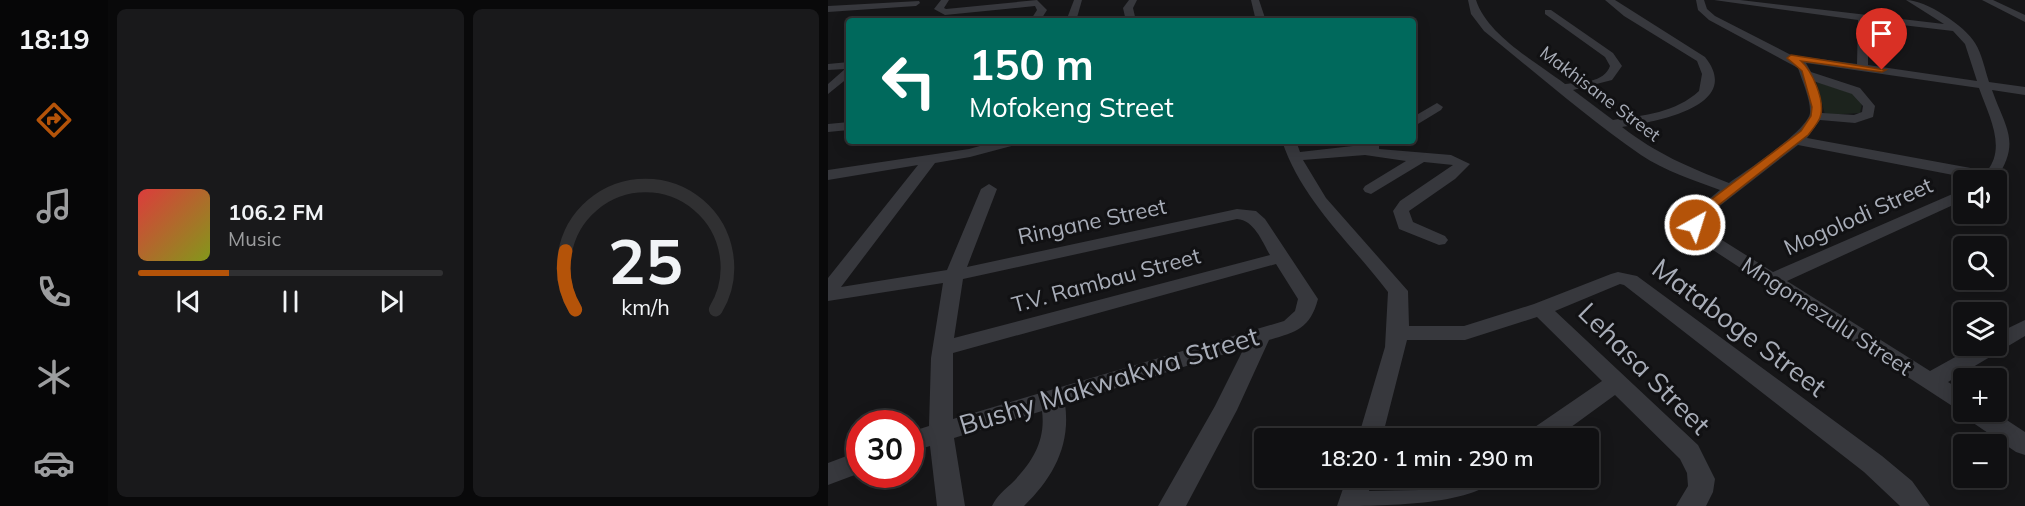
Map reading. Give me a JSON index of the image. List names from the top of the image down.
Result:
{
  "streets": {
    "street": [
      "Makhisane Street",
      "Mogolodi Street",
      "Ringane Street",
      "T.V. Rambau Street",
      "Mngomezulu Street",
      "Mataboge Street",
      "Lehasa Street",
      "Bushy Makwakwa Street"
    ]
  },
  "crossings": [
    ["Makhisane Street", "Mngomezulu Street"],
    ["Mogolodi Street", "Mngomezulu Street"],
    ["Ringane Street", "T.V. Rambau Street"],
    ["Ringane Street", "Bushy Makwakwa Street"],
    ["Mataboge Street", "Lehasa Street"]
  ],
  "page": {
    "tabs": "18:19",
    "turn": ["150 m", "Mofokeng Street"],
    "map_buttons": ["+", "−"],
    "song": ["106.2 FM", "Music"],
    "limit": "30",
    "trip": "18:20 · 1 min · 290 m",
    "gauge": ["25", "km/h"]
  }
}
